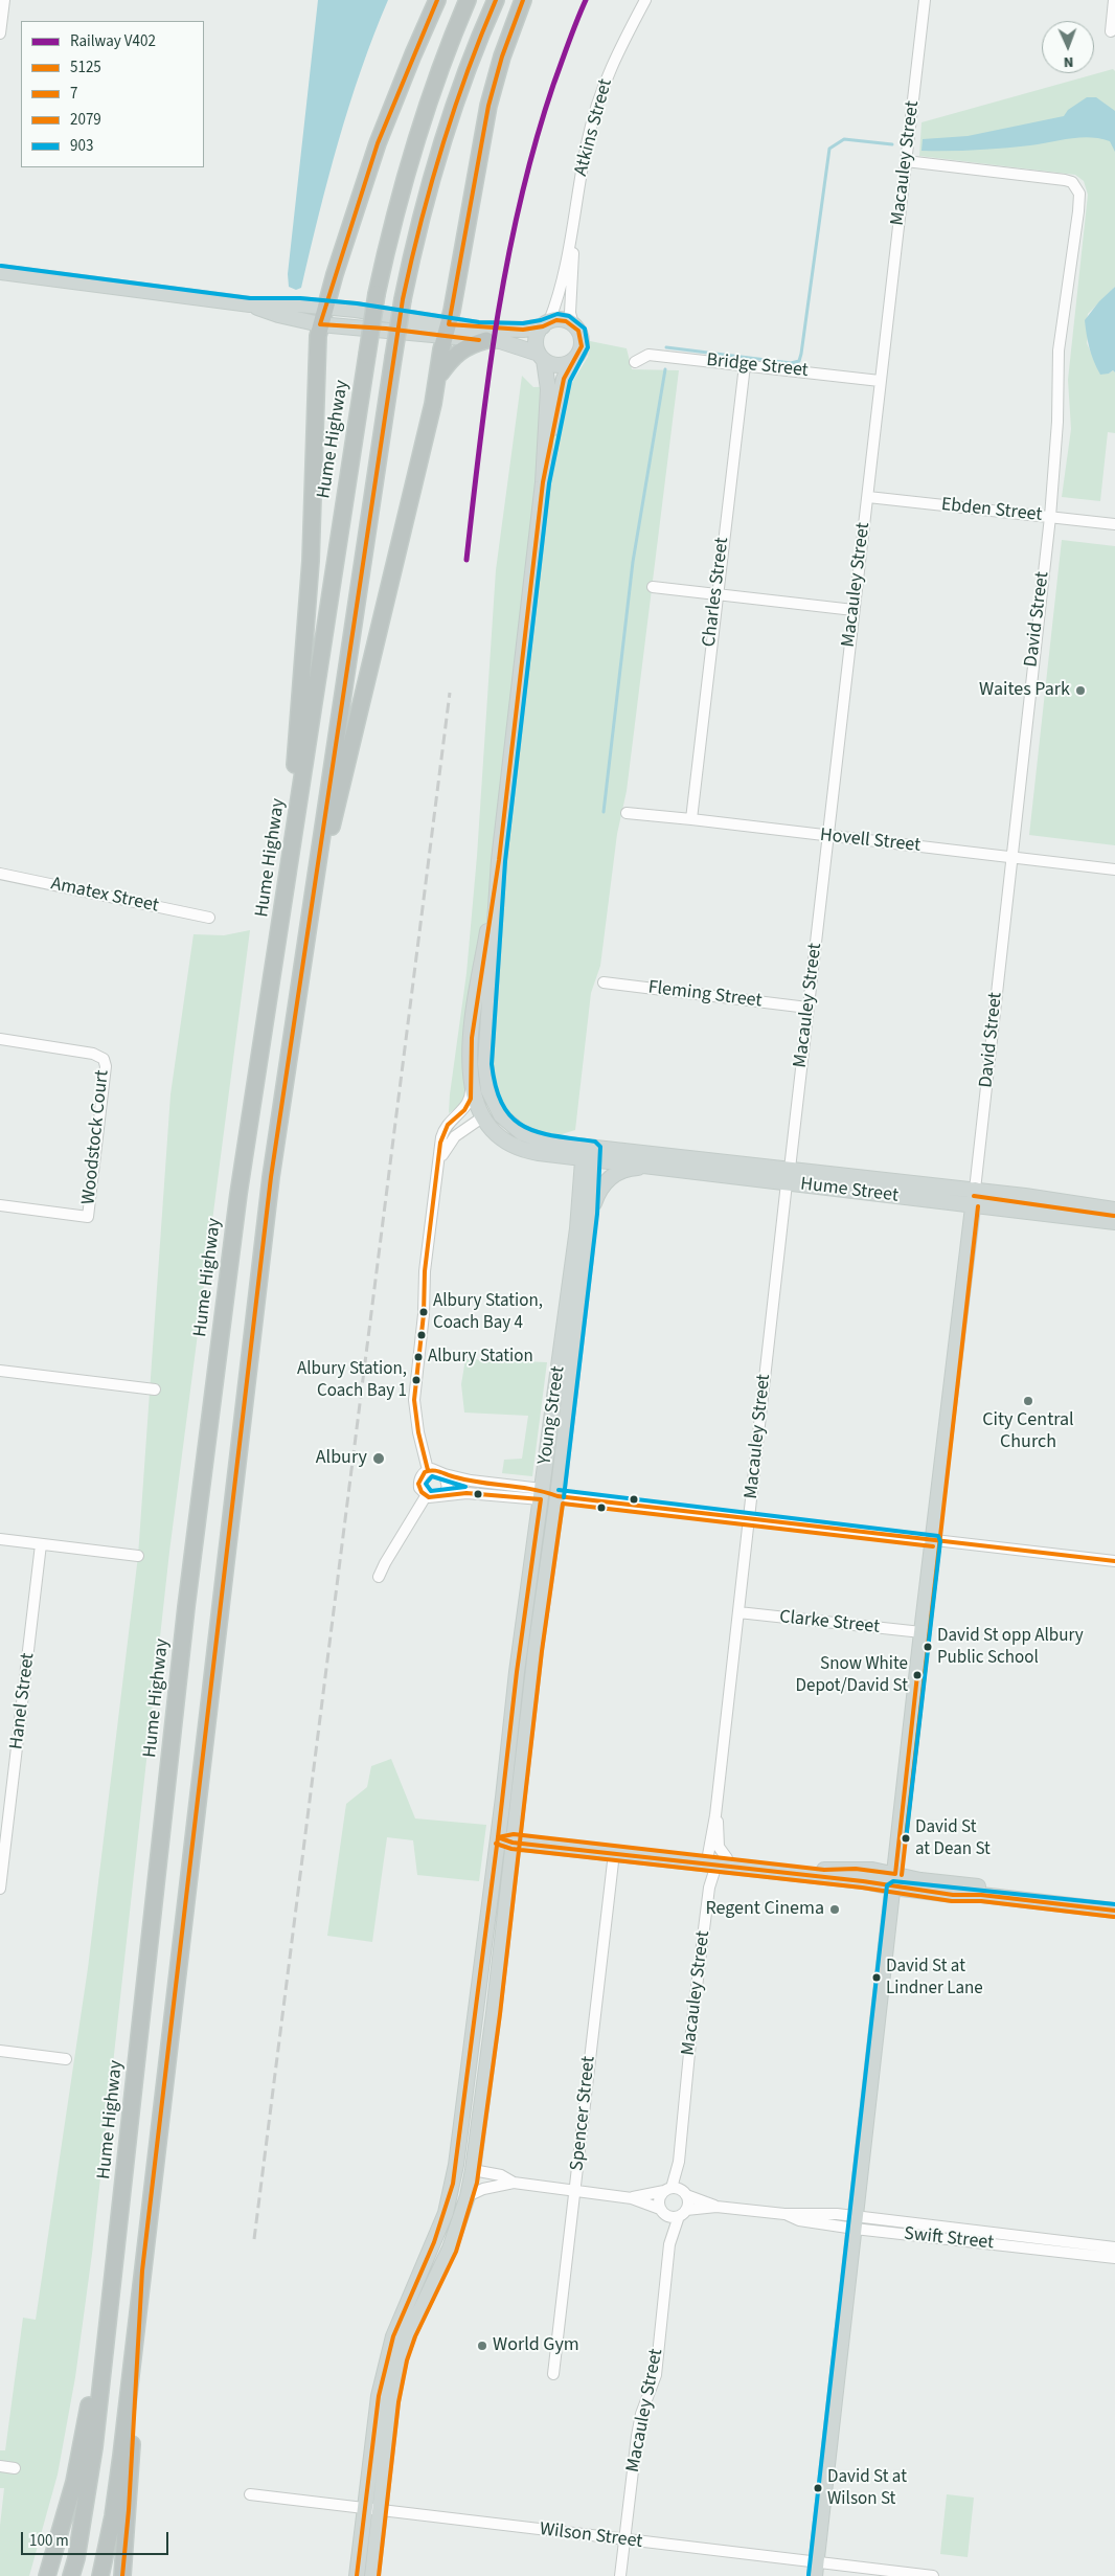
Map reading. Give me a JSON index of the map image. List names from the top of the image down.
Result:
{
  "streets": {
    "highway": ["Hume Highway"],
    "main road": ["Hume Street", "Young Street"],
    "street": [
      "Atkins Street",
      "Macauley Street",
      "Bridge Street",
      "Ebden Street",
      "Charles Street",
      "David Street",
      "Hovell Street",
      "Amatex Street",
      "Fleming Street",
      "Woodstock Court",
      "Clarke Street",
      "Hanel Street",
      "Spencer Street",
      "Swift Street",
      "Wilson Street"
    ]
  },
  "crossings": [
    ["Macauley Street", "Bridge Street"],
    ["Macauley Street", "Ebden Street"],
    ["Macauley Street", "David Street"],
    ["Macauley Street", "Hovell Street"],
    ["Macauley Street", "Fleming Street"],
    ["Macauley Street", "Hume Street"],
    ["Macauley Street", "Clarke Street"],
    ["Macauley Street", "Swift Street"],
    ["Macauley Street", "Wilson Street"],
    ["Bridge Street", "Charles Street"],
    ["Ebden Street", "David Street"],
    ["Charles Street", "Hovell Street"],
    ["David Street", "Hovell Street"],
    ["David Street", "Hume Street"],
    ["Hume Street", "Young Street"],
    ["Young Street", "Wilson Street"]
  ],
  "places": [
    "Waites Park",
    "Albury Station, Coach Bay 4",
    "Albury Station",
    "Albury Station, Coach Bay 1",
    "City Central Church",
    "Albury",
    "David St opp Albury Public School",
    "Snow White Depot/David St",
    "David St at Dean St",
    "Regent Cinema",
    "David St at Lindner Lane",
    "World Gym",
    "David St at Wilson St"
  ],
  "lines": [
    "rail line V402",
    "transit line 5125",
    "transit line 7",
    "transit line 903",
    "transit line 2079"
  ],
  "legend": [
    "Railway V402",
    "5125",
    "7",
    "2079",
    "903"
  ],
  "scale_bar": "100 m",
  "north": "bottom"
}
